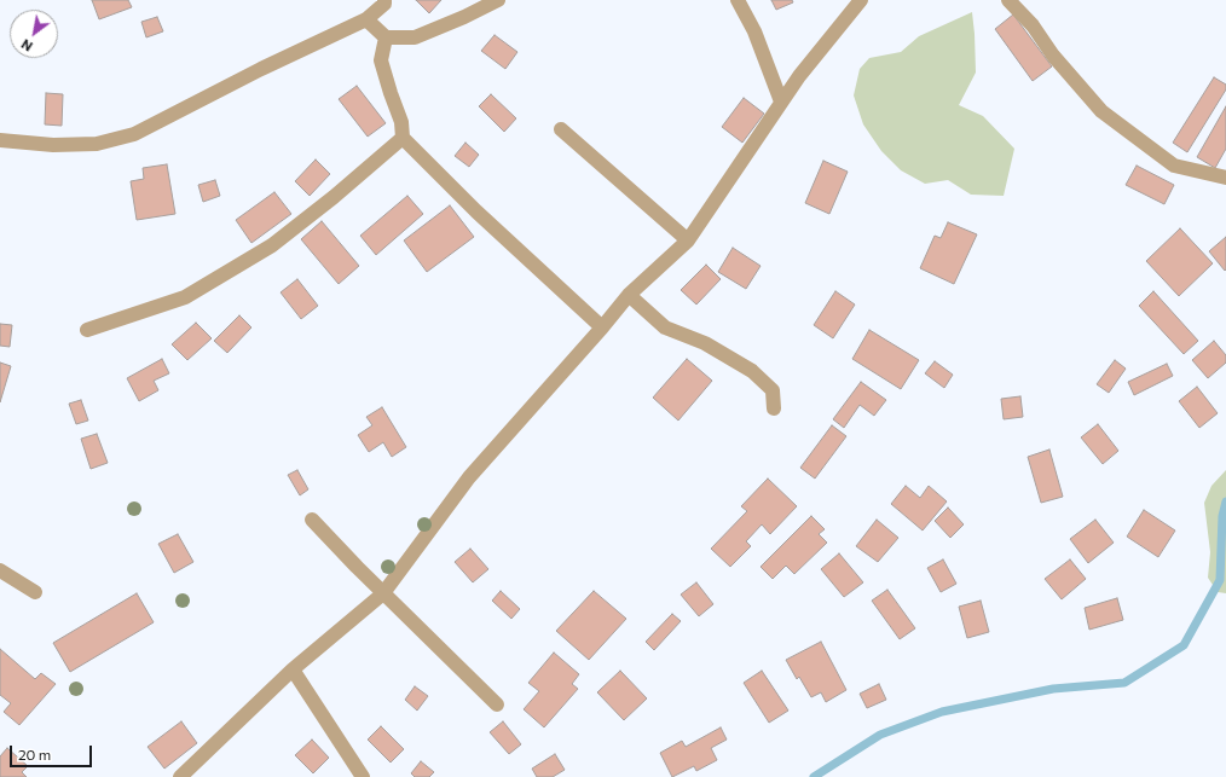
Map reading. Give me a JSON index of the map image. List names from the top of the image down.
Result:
{
  "scale_bar": "20 m",
  "north": "bottom left"
}
